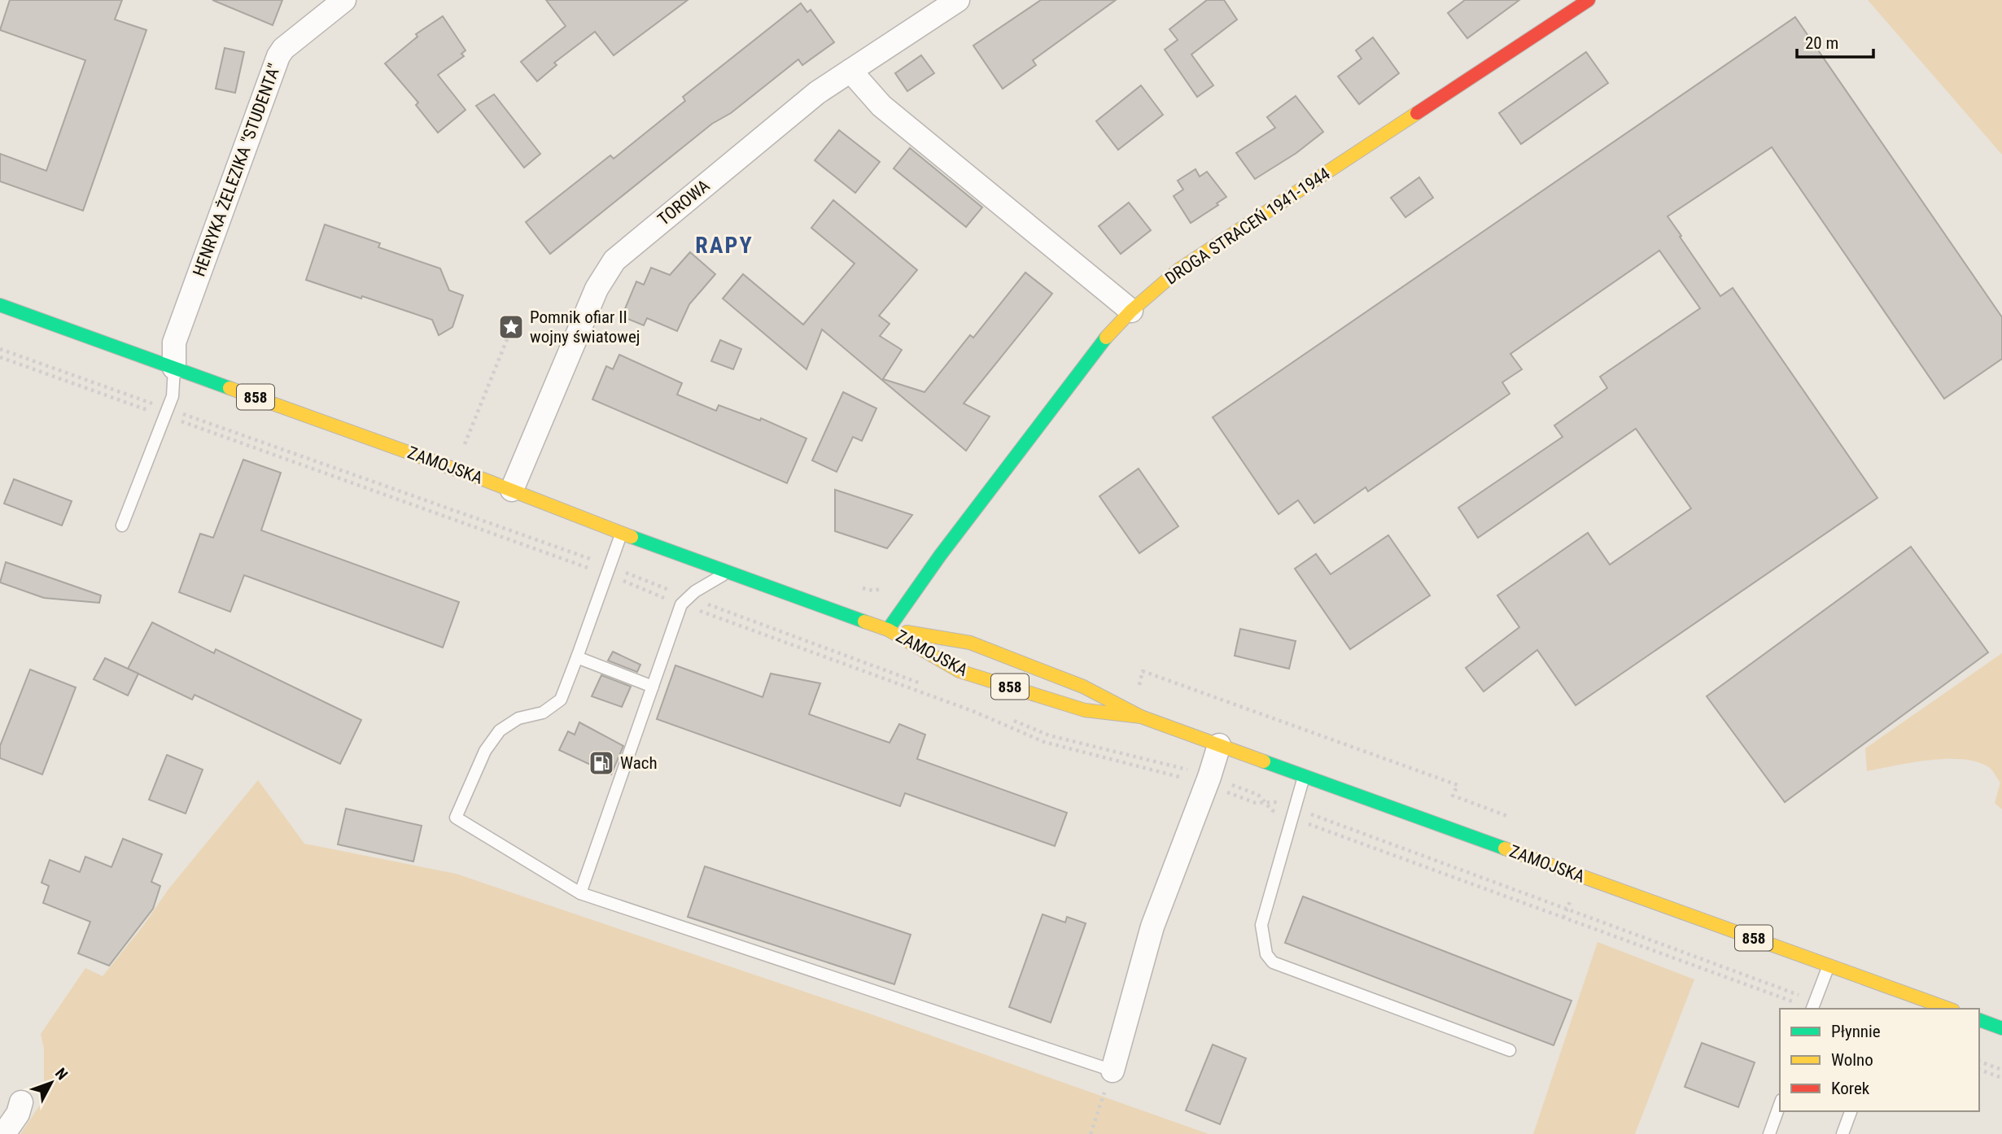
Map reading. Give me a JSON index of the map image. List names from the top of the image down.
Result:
{
  "streets": {
    "main road": ["DROGA STRACEŃ 1941-1944", "858", "ZAMOJSKA"],
    "street": ["HENRYKA ŻELEZIKA \"STUDENTA\"", "TOROWA"]
  },
  "crossings": [
    ["HENRYKA ŻELEZIKA \"STUDENTA\"", "ZAMOJSKA"],
    ["TOROWA", "ZAMOJSKA"],
    ["DROGA STRACEŃ 1941-1944", "ZAMOJSKA"]
  ],
  "districts": ["RAPY"],
  "places": {
    "place": ["Pomnik ofiar II wojny światowej"],
    "fuel station": ["Wach"]
  },
  "legend": ["Płynnie", "Wolno", "Korek"],
  "scale_bar": "20 m",
  "north": "top right"
}
